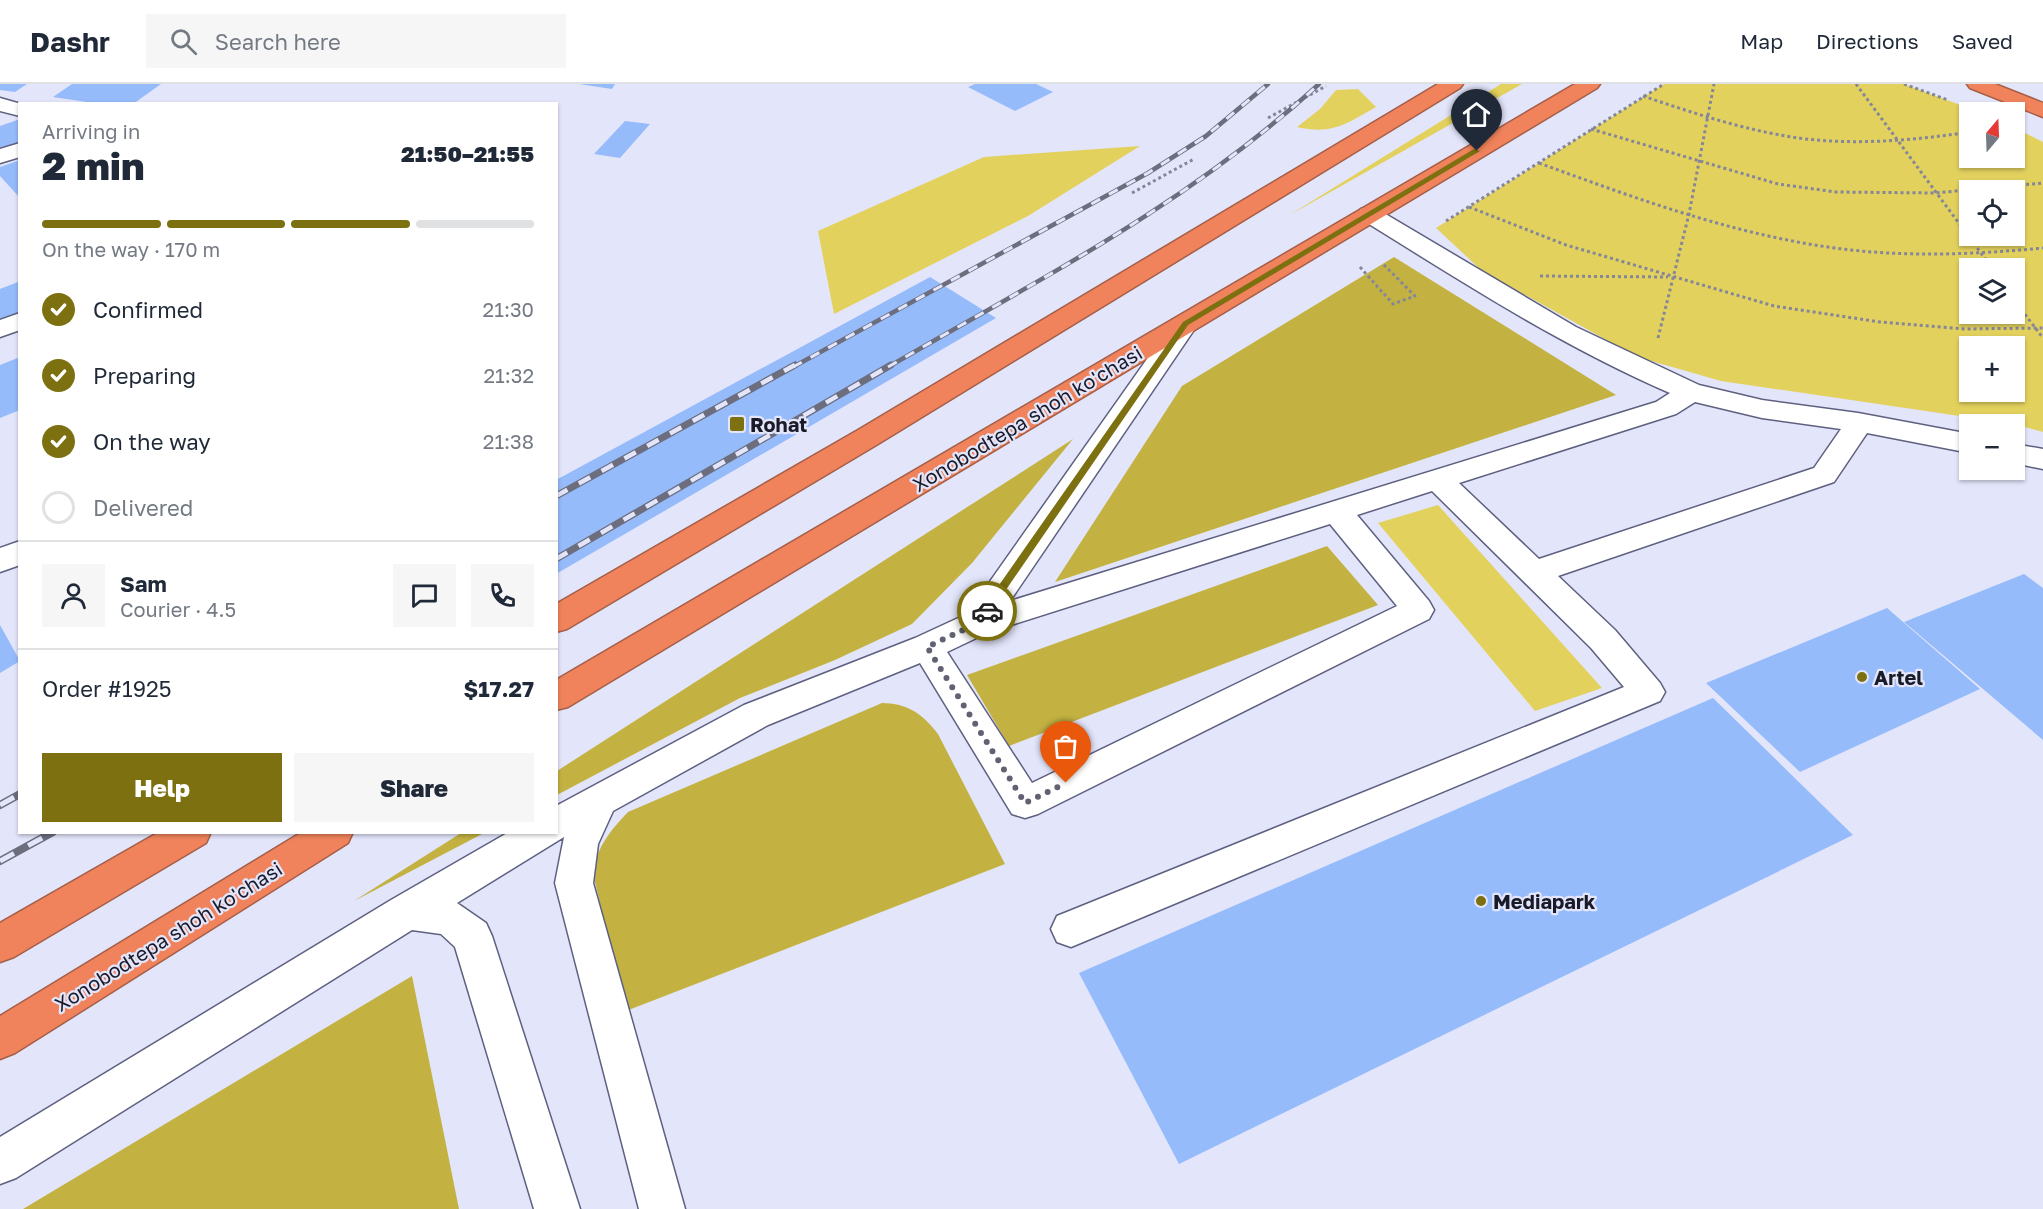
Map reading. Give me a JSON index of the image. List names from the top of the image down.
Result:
{
  "streets": {
    "highway": ["Xonobodtepa shoh ko'chasi"]
  },
  "places": {
    "transit": ["Rohat"],
    "other": ["Artel", "Mediapark"]
  },
  "north": "top",
  "page": {
    "header": "Dashr",
    "search": "Search here",
    "nav": ["Map", "Directions", "Saved"],
    "map_buttons": ["+", "−"],
    "heading": ["2 min", "Arriving in", "21:50–21:55"],
    "panel": [
      "Sam",
      "Courier · 4.5",
      "Order #1925",
      "$17.27"
    ],
    "bar": "On the way · 170 m",
    "list": [
      ["Confirmed", "21:30"],
      ["Preparing", "21:32"],
      ["On the way", "21:38"],
      "Delivered"
    ],
    "buttons": ["Help", "Share"]
  }
}
